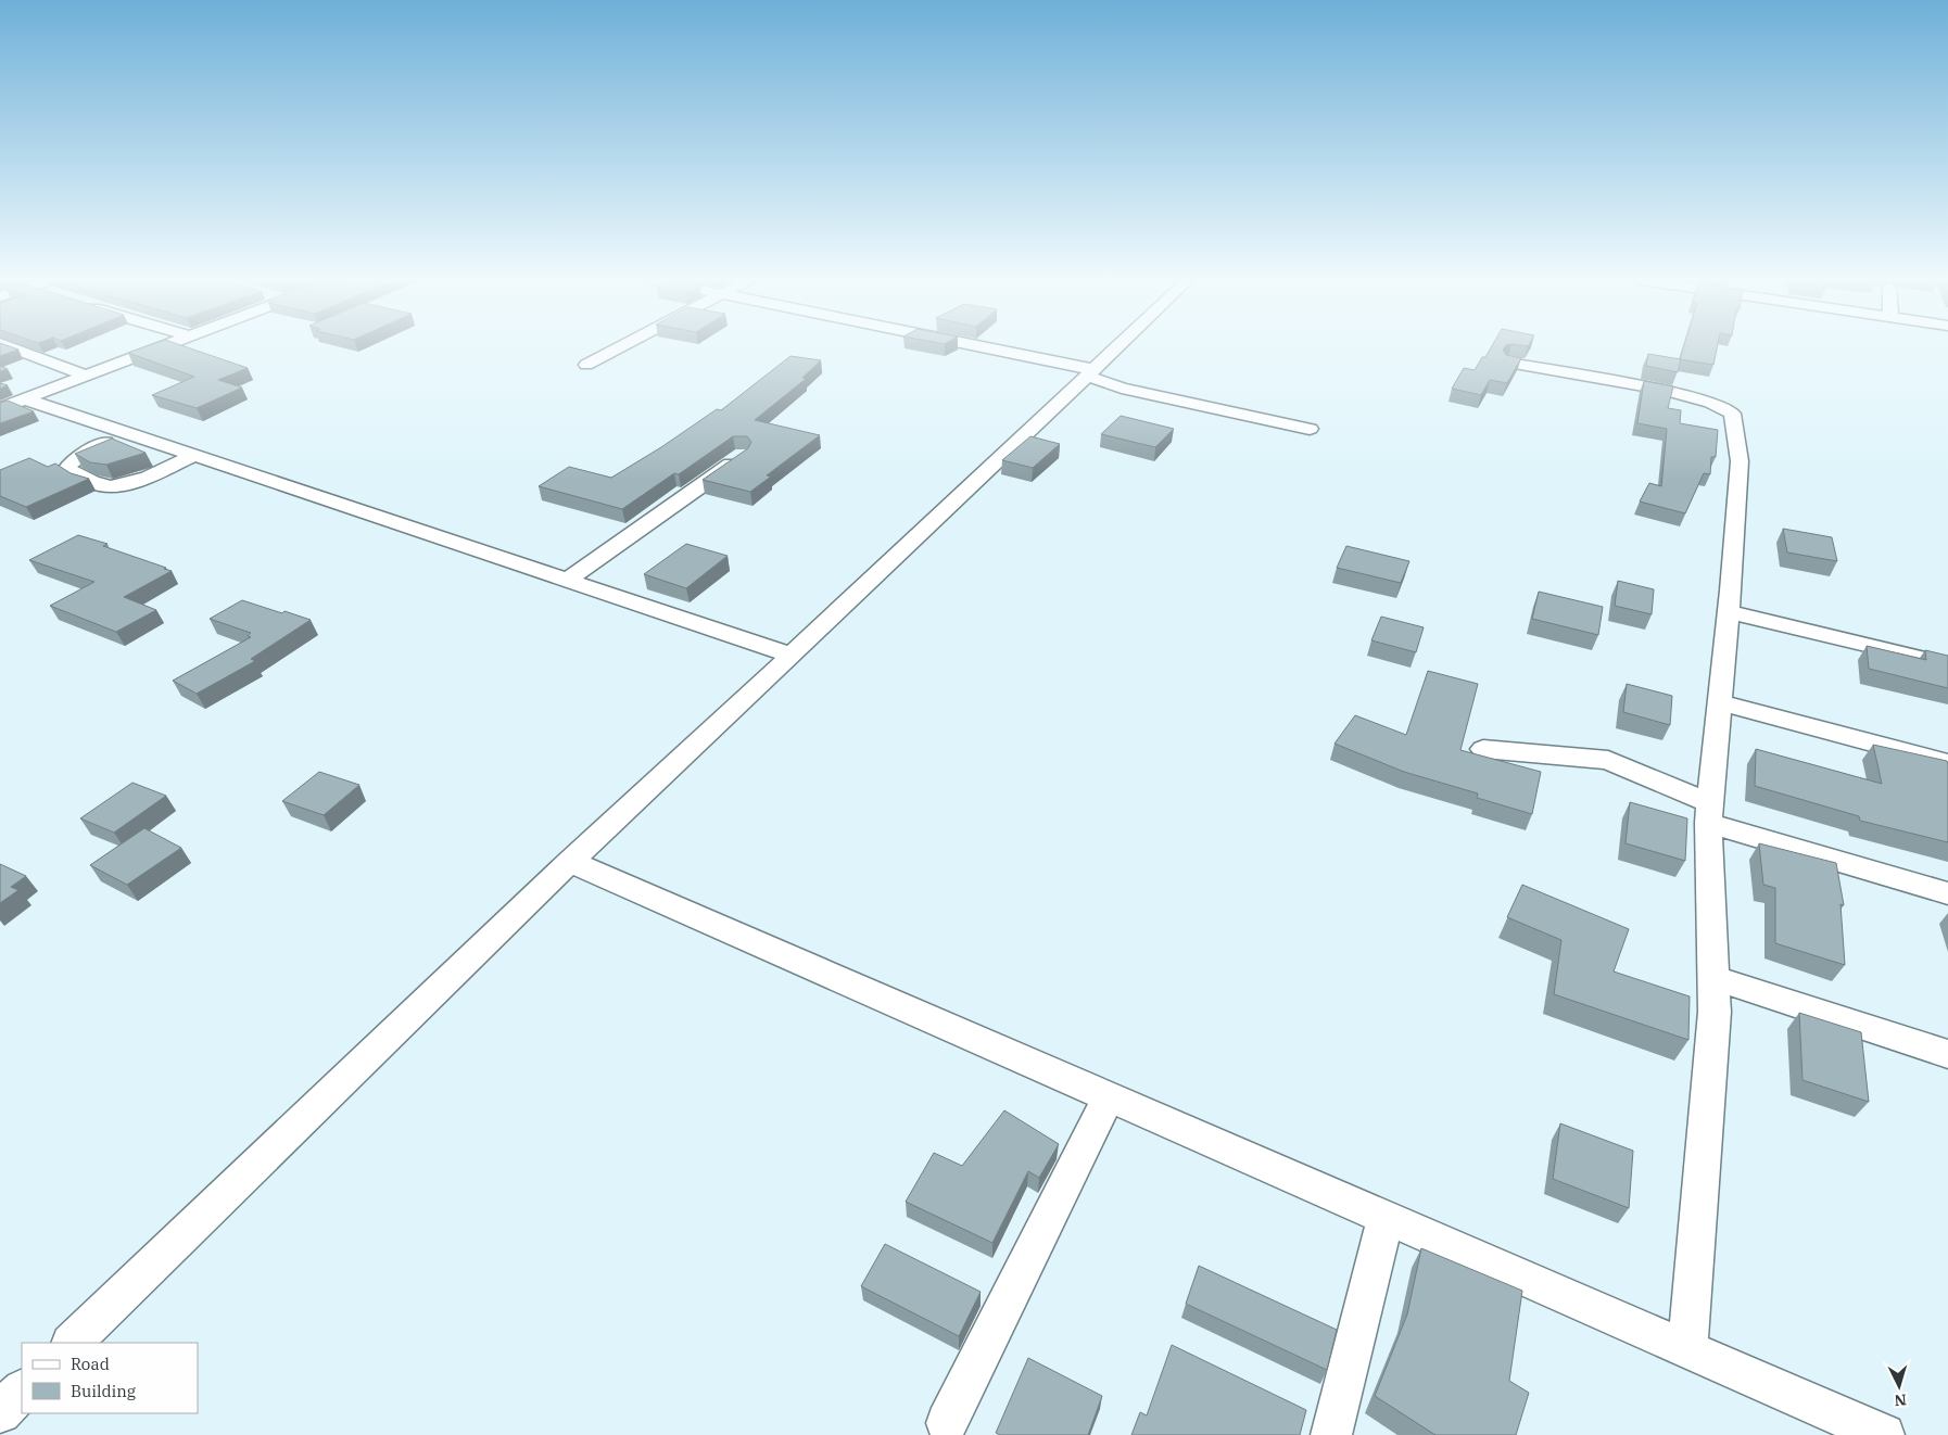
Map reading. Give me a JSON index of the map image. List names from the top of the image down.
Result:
{
  "legend": ["Road", "Building"],
  "north": "bottom"
}
